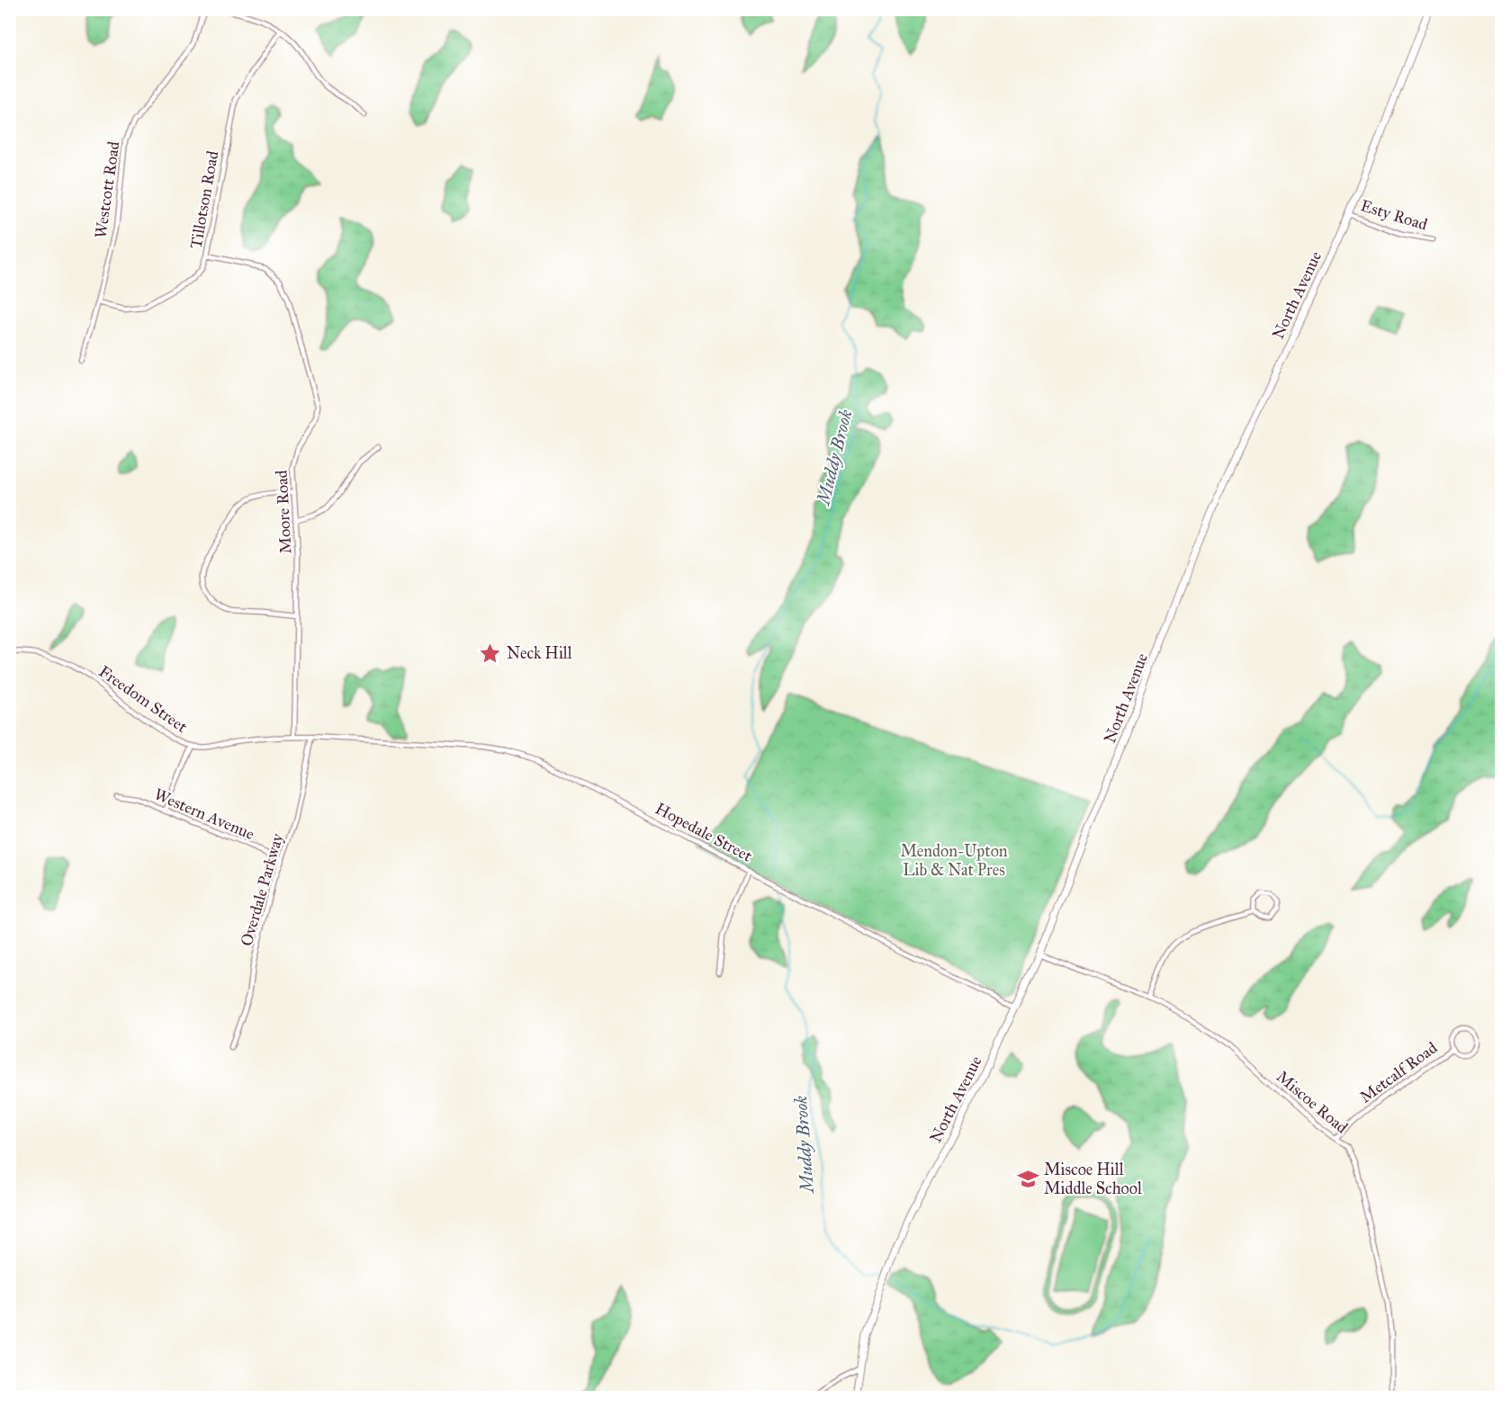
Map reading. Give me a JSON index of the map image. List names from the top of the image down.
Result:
{
  "streets": {
    "main road": ["North Avenue"],
    "street": [
      "Westcott Road",
      "Tillotson Road",
      "Esty Road",
      "Moore Road",
      "Freedom Street",
      "Western Avenue",
      "Hopedale Street",
      "Overdale Parkway",
      "Metcalf Road",
      "Miscoe Road"
    ]
  },
  "crossings": [
    ["Westcott Road", "Tillotson Road"],
    ["Tillotson Road", "Moore Road"],
    ["Esty Road", "North Avenue"],
    ["North Avenue", "Hopedale Street"],
    ["North Avenue", "Miscoe Road"],
    ["Moore Road", "Freedom Street"],
    ["Freedom Street", "Hopedale Street"],
    ["Freedom Street", "Overdale Parkway"],
    ["Western Avenue", "Overdale Parkway"],
    ["Metcalf Road", "Miscoe Road"]
  ],
  "water": ["Muddy Brook"],
  "parks": ["Mendon-Upton Lib & Nat Pres"],
  "places": {
    "place": ["Neck Hill"],
    "school or university": ["Miscoe Hill Middle School"]
  }
}
